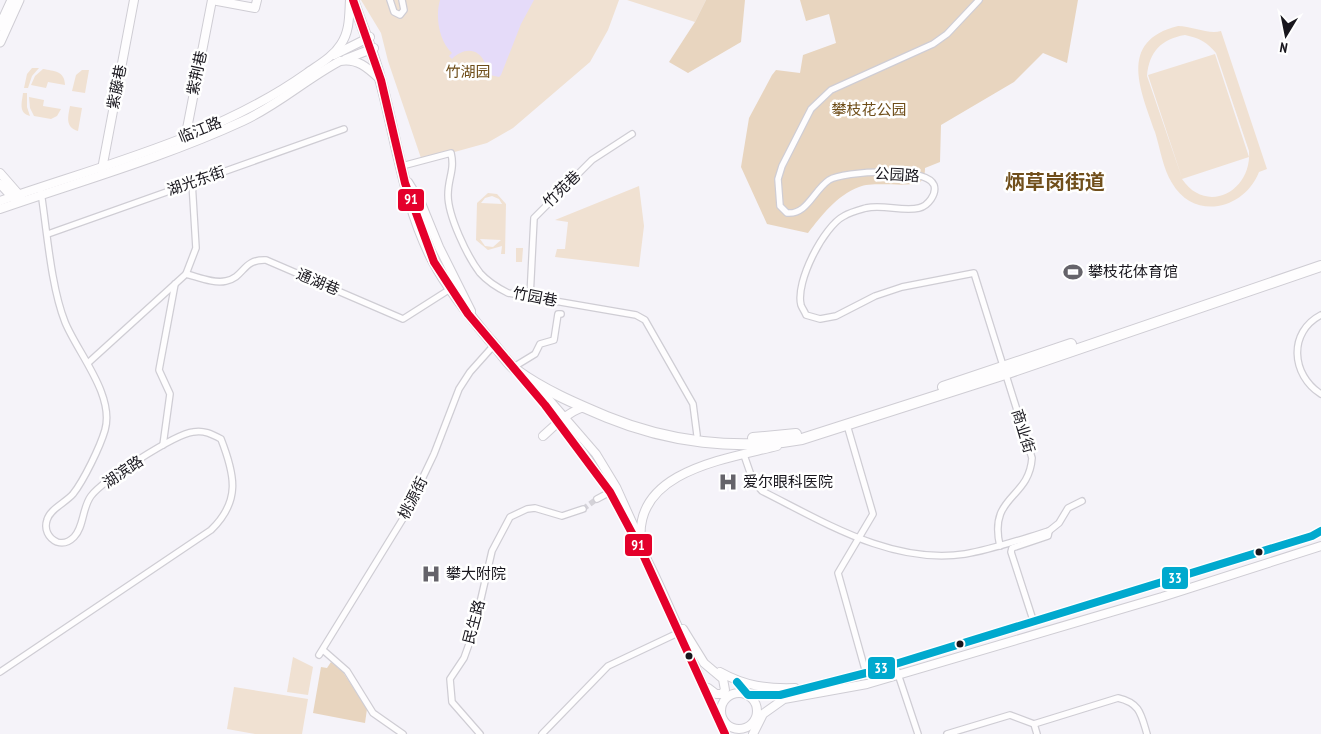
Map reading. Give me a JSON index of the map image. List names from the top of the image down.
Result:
{
  "streets": {
    "street": [
      "紫荆巷",
      "紫藤巷",
      "临江路",
      "公园路",
      "湖光东街",
      "竹苑巷",
      "通湖巷",
      "竹园巷",
      "商业街",
      "湖滨路",
      "桃源街",
      "民生路"
    ]
  },
  "crossings": [
    ["紫荆巷", "临江路"],
    ["紫藤巷", "临江路"],
    ["临江路", "湖滨路"],
    ["公园路", "商业街"],
    ["湖光东街", "湖滨路"],
    ["竹苑巷", "竹园巷"]
  ],
  "districts": ["炳草岗街道"],
  "parks": ["竹湖园", "攀枝花公园"],
  "places": {
    "sports": ["攀枝花体育馆"],
    "hospital": ["爱尔眼科医院", "攀大附院"]
  },
  "lines": ["transit line 91", "transit line 33"],
  "north": "bottom"
}
